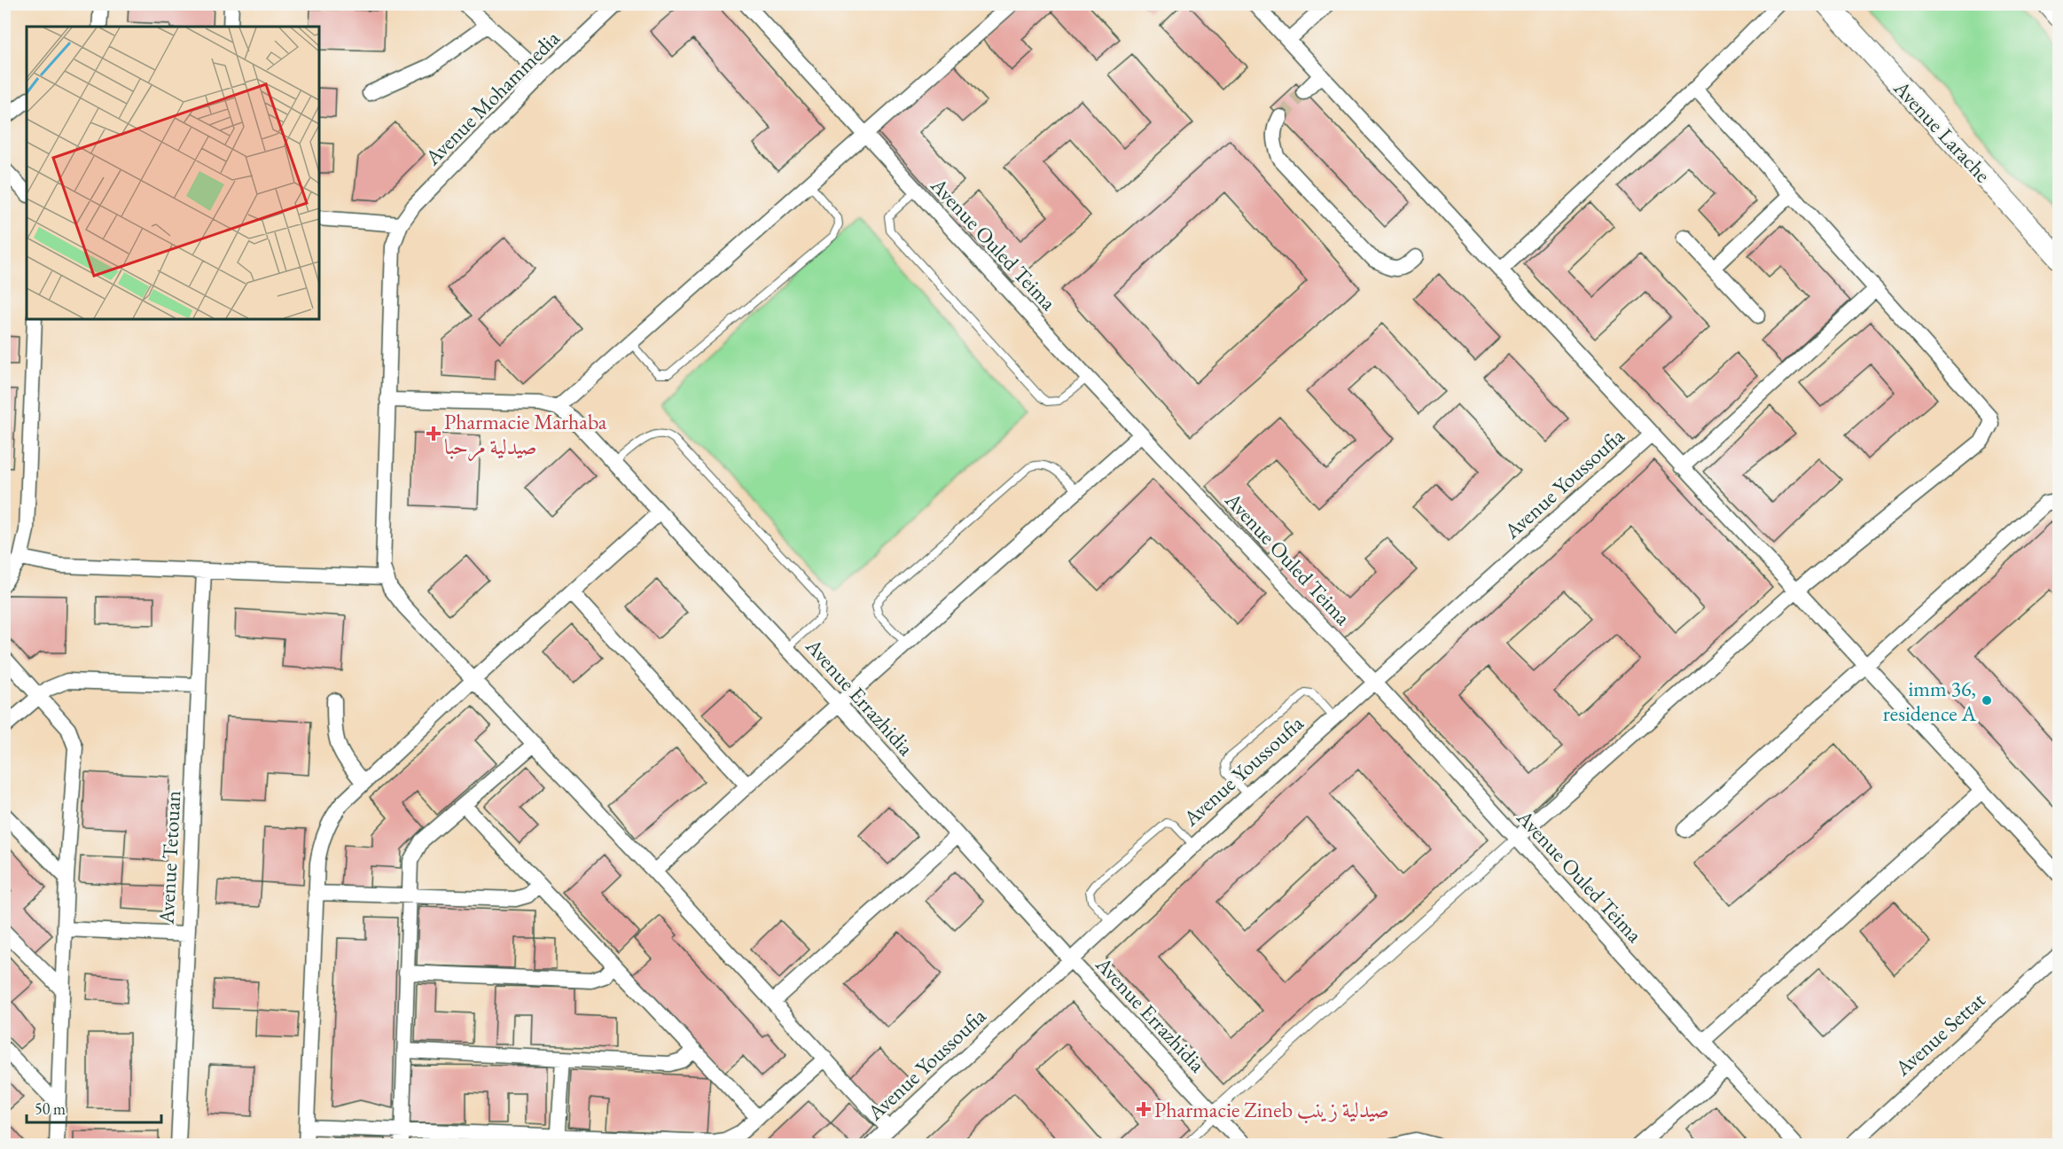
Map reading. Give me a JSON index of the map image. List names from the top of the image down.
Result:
{
  "streets": {
    "main road": ["Avenue Larache"],
    "street": [
      "Avenue Mohammedia",
      "Avenue Ouled Teima",
      "Avenue Youssoufia",
      "Avenue Errazhidia",
      "Avenue Tetouan",
      "Avenue Settat"
    ]
  },
  "crossings": [
    ["Avenue Ouled Teima", "Avenue Youssoufia"],
    ["Avenue Youssoufia", "Avenue Errazhidia"]
  ],
  "places": {
    "health": ["Pharmacie Marhaba صيدلية مرحبا", "Pharmacie Zineb صيدلية زينب"],
    "other": ["imm 36, residence A"]
  },
  "scale_bar": "50 m"
}
